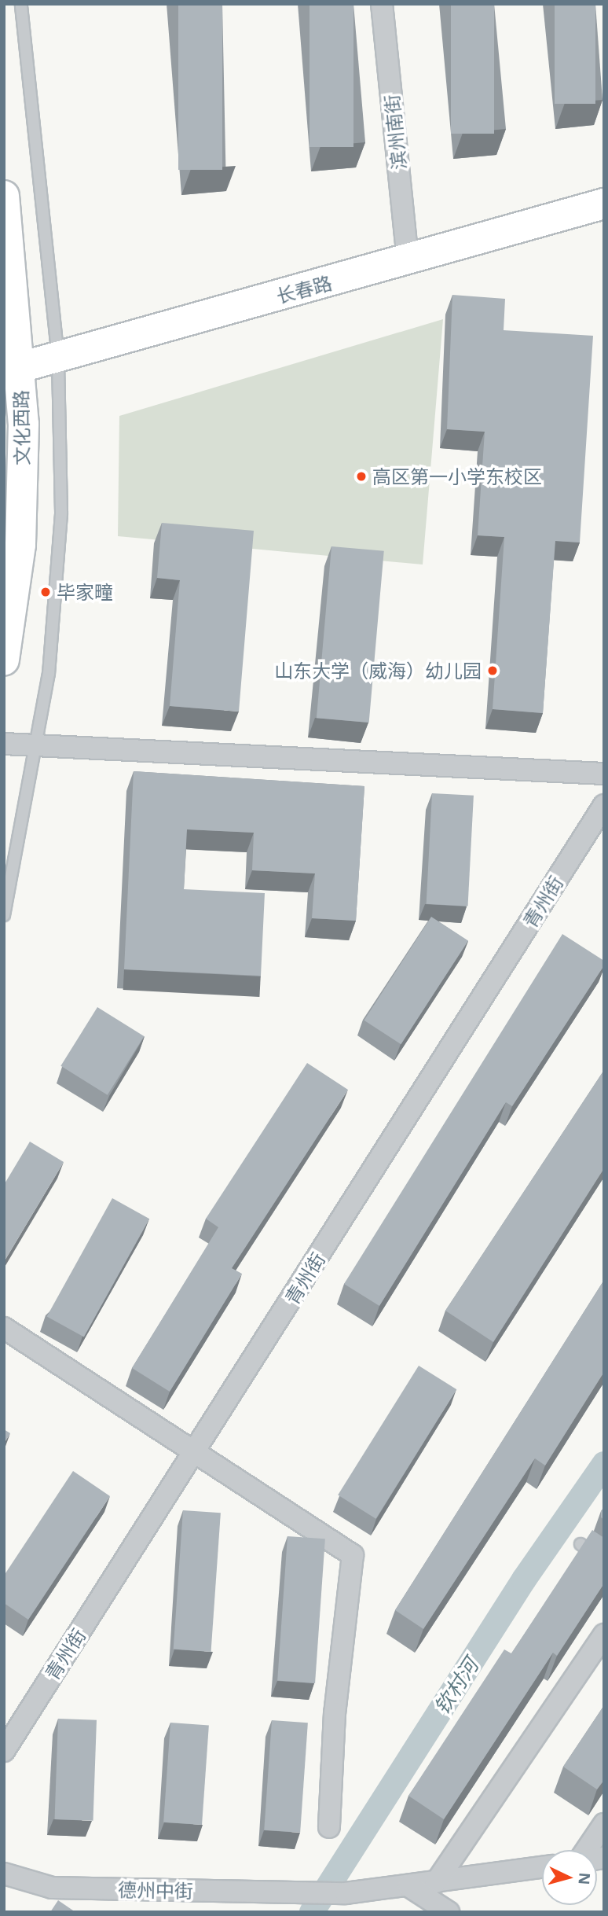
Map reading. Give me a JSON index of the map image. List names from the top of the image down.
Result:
{
  "streets": {
    "street": [
      "滨州南街",
      "长春路",
      "文化西路",
      "青州街",
      "德州中街"
    ]
  },
  "crossings": [
    ["滨州南街", "长春路"],
    ["长春路", "文化西路"]
  ],
  "water": ["钦村河"],
  "places": ["高区第一小学东校区", "毕家疃", "山东大学（威海）幼儿园"],
  "north": "right"
}
